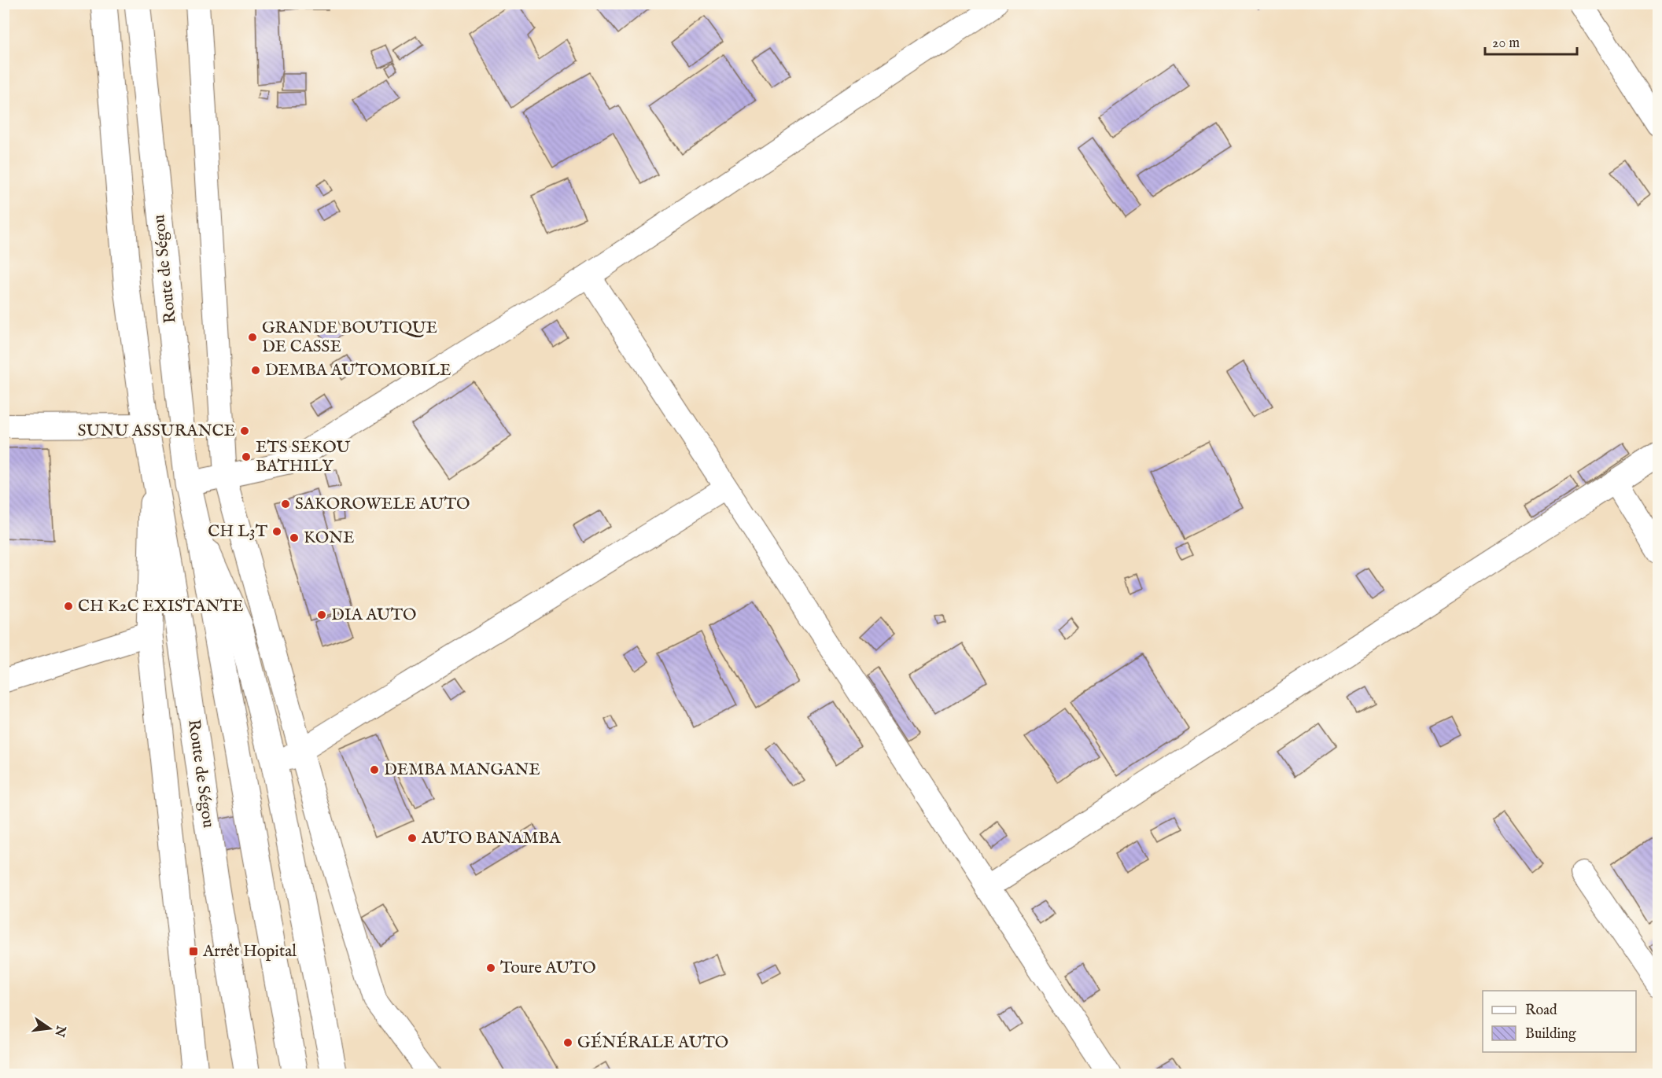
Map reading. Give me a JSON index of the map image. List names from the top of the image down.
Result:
{
  "streets": {
    "main road": ["Route de Ségou"]
  },
  "places": {
    "other": [
      "GRANDE BOUTIQUE DE CASSE",
      "DEMBA AUTOMOBILE",
      "SUNU ASSURANCE",
      "ETS SEKOU BATHILY",
      "SAKOROWELE AUTO",
      "CH L3T",
      "KONE",
      "CH K2C EXISTANTE",
      "DIA AUTO",
      "DEMBA MANGANE",
      "AUTO BANAMBA",
      "Toure AUTO",
      "GÉNÉRALE AUTO"
    ],
    "transit": ["Arrêt Hopital"]
  },
  "legend": ["Road", "Building"],
  "scale_bar": "20 m",
  "north": "right"
}
